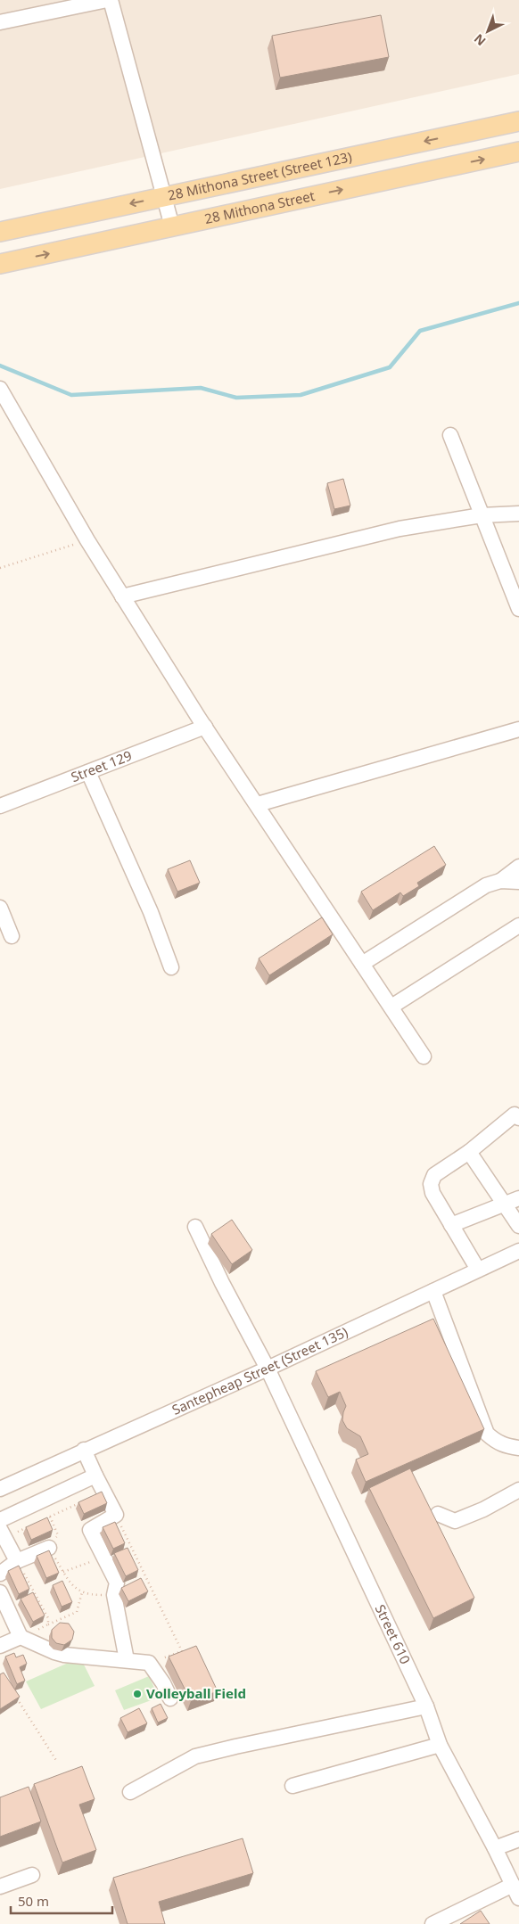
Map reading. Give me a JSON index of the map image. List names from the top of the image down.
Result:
{
  "streets": {
    "main road": ["28 Mithona Street (Street 123)", "28 Mithona Street"],
    "street": ["Street 129", "Santepheap Street (Street 135)", "Street 610"]
  },
  "crossings": [
    ["Santepheap Street (Street 135)", "Street 610"]
  ],
  "one_way": ["28 Mithona Street (Street 123)", "28 Mithona Street"],
  "places": ["Volleyball Field"],
  "scale_bar": "50 m",
  "north": "bottom left"
}
